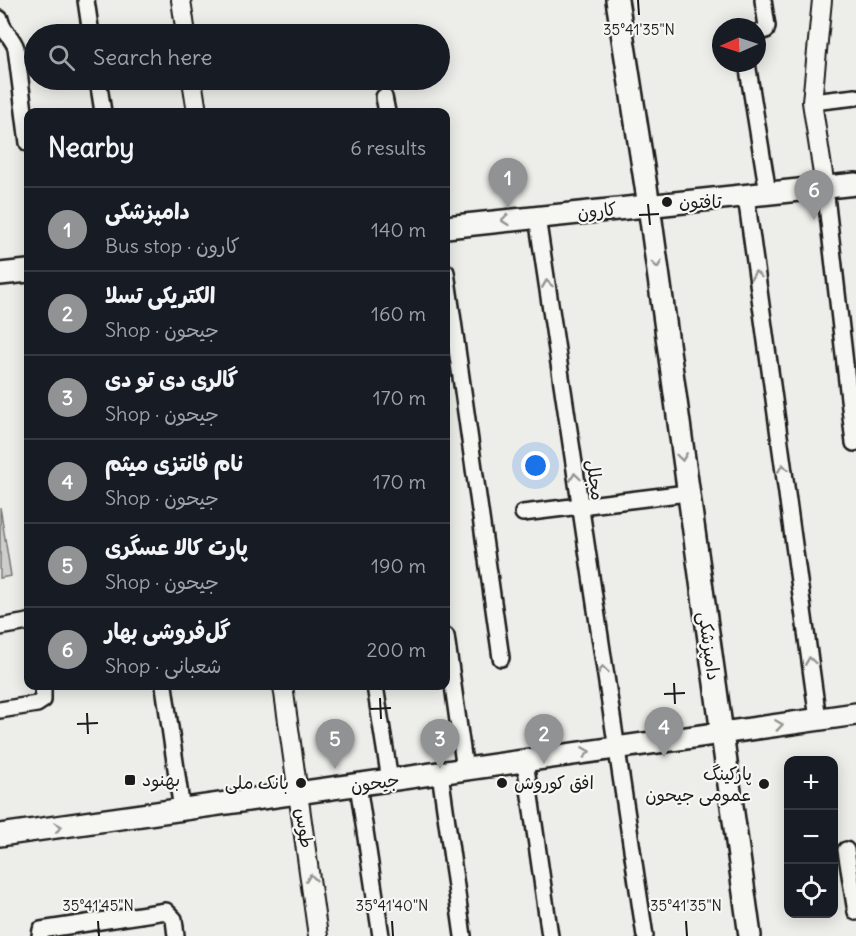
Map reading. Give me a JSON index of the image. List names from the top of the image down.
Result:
{
  "streets": {
    "main road": ["کارون", "دامپزشکی", "جیحون"],
    "street": ["مجلل", "طوس"]
  },
  "crossings": [
    ["کارون", "مجلل"],
    ["کارون", "دامپزشکی"],
    ["مجلل", "جیحون"],
    ["دامپزشکی", "جیحون"],
    ["جیحون", "طوس"]
  ],
  "one_way": ["جیحون"],
  "places": {
    "other": [
      "تافتون",
      "بانک ملی",
      "افق کوروش",
      "پارکینگ عمومی جیحون"
    ],
    "transit": ["بهنود"]
  },
  "north": "left",
  "page": {
    "search": "Search here",
    "heading": ["Nearby", "6 results"],
    "pins": [
      "1",
      "6",
      "4",
      "2",
      "3",
      "5"
    ],
    "list": [
      {
        "mark": "1",
        "name": "دامپزشکی",
        "note": "Bus stop · کارون",
        "value": "140 m"
      },
      {
        "mark": "2",
        "name": "الکتریکی تسلا",
        "note": "Shop · جیحون",
        "value": "160 m"
      },
      {
        "mark": "3",
        "name": "گالری دی تو دی",
        "note": "Shop · جیحون",
        "value": "170 m"
      },
      {
        "mark": "4",
        "name": "نام فانتزی میثم",
        "note": "Shop · جیحون",
        "value": "170 m"
      },
      {
        "mark": "5",
        "name": "پارت کالا عسگری",
        "note": "Shop · جیحون",
        "value": "190 m"
      },
      {
        "mark": "6",
        "name": "گل‌فروشی بهار",
        "note": "Shop · شعبانی",
        "value": "200 m"
      }
    ],
    "map_buttons": ["+", "−"]
  },
  "coordinates": ["35°41'35\"N", "35°41'45\"N", "35°41'40\"N"]
}
